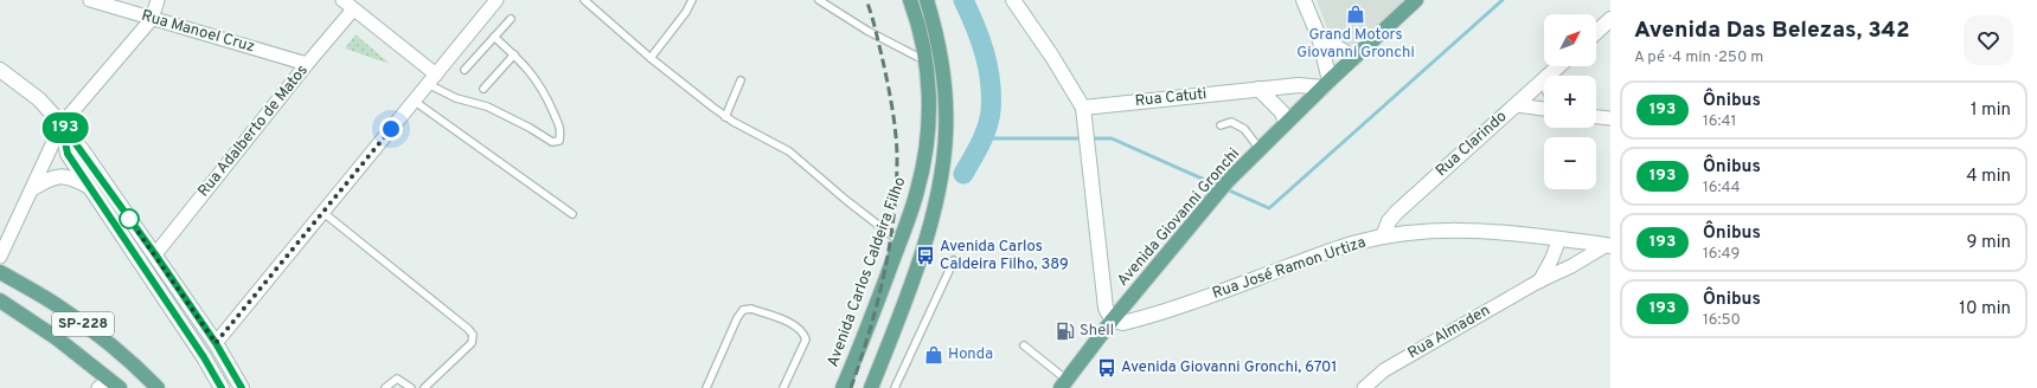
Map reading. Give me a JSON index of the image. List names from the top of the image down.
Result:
{
  "streets": {
    "main road": ["Avenida Giovanni Gronchi", "Avenida Carlos Caldeira Filho", "SP-228"],
    "street": [
      "Rua Manoel Cruz",
      "Rua Catuti",
      "Rua Adalberto de Matos",
      "Rua Clarindo",
      "Rua José Ramon Urtiza",
      "Rua Almaden"
    ]
  },
  "crossings": [
    ["Rua Manoel Cruz", "Rua Adalberto de Matos"],
    ["Rua Catuti", "Avenida Giovanni Gronchi"],
    ["Rua Clarindo", "Rua José Ramon Urtiza"],
    ["Avenida Giovanni Gronchi", "Rua José Ramon Urtiza"],
    ["Rua José Ramon Urtiza", "Rua Almaden"]
  ],
  "places": {
    "shop": ["Grand Motors Giovanni Gronchi", "Honda"],
    "bus stop": ["Avenida Carlos Caldeira Filho, 389", "Avenida Giovanni Gronchi, 6701"],
    "fuel station": ["Shell"]
  },
  "lines": ["bus line 193"],
  "north": "top right",
  "page": {
    "on_map": "193",
    "heading": ["Avenida Das Belezas, 342", "A pé · 4 min · 250 m"],
    "map_buttons": ["+", "−"],
    "list": [
      {
        "mark": "193",
        "name": "Ônibus",
        "note": "16:41",
        "value": "1 min"
      },
      {
        "mark": "193",
        "name": "Ônibus",
        "note": "16:44",
        "value": "4 min"
      },
      {
        "mark": "193",
        "name": "Ônibus",
        "note": "16:49",
        "value": "9 min"
      },
      {
        "mark": "193",
        "name": "Ônibus",
        "note": "16:50",
        "value": "10 min"
      }
    ]
  }
}
